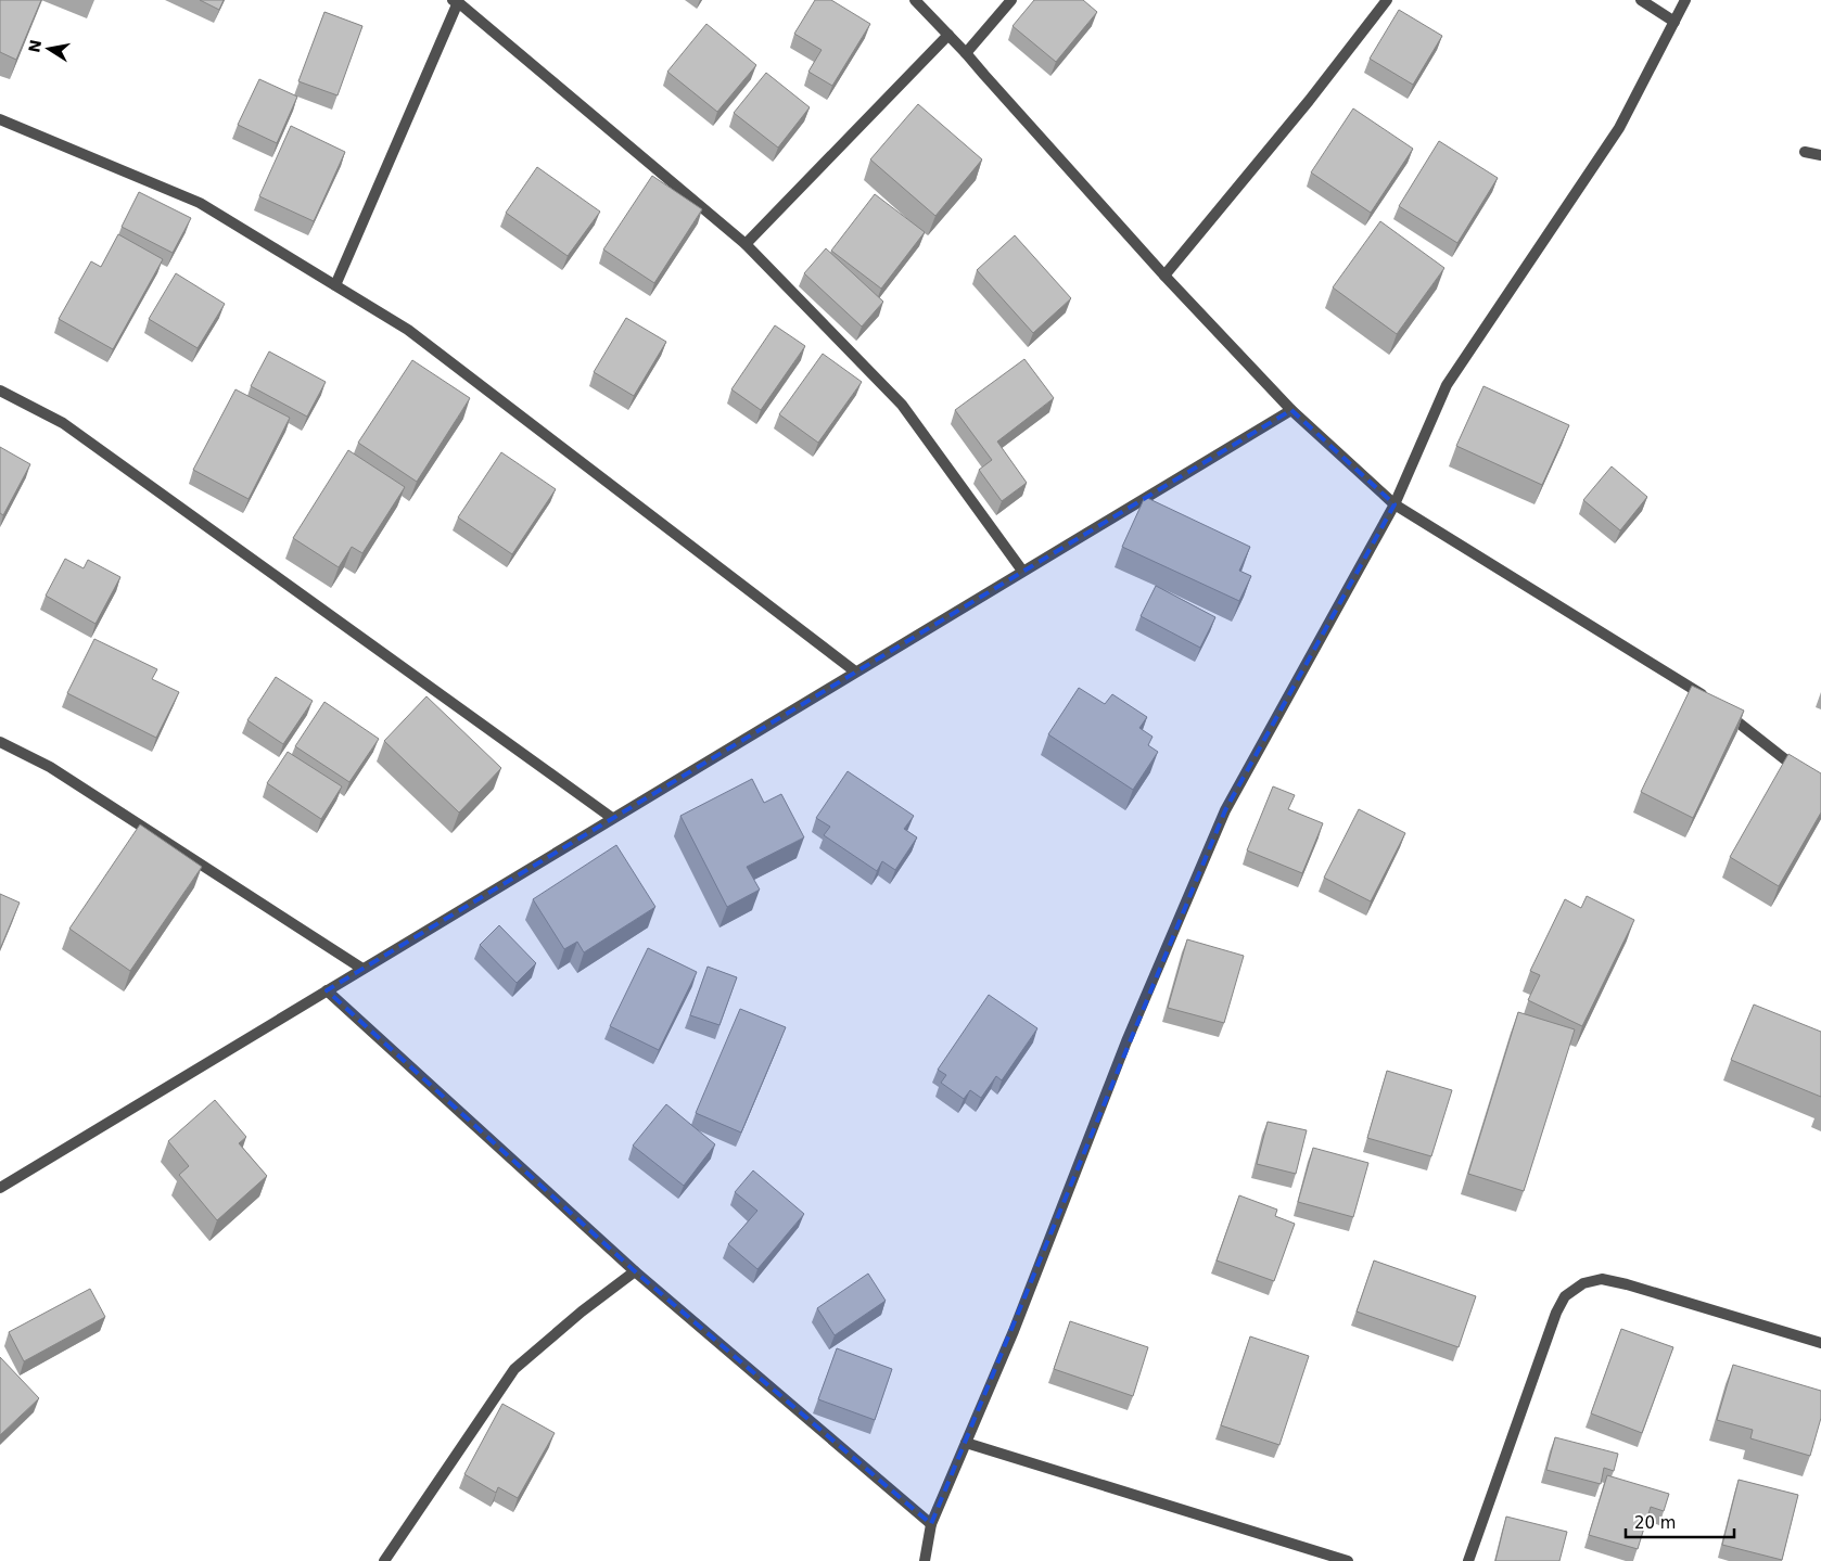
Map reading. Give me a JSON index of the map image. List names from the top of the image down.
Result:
{
  "scale_bar": "20 m",
  "north": "left"
}
